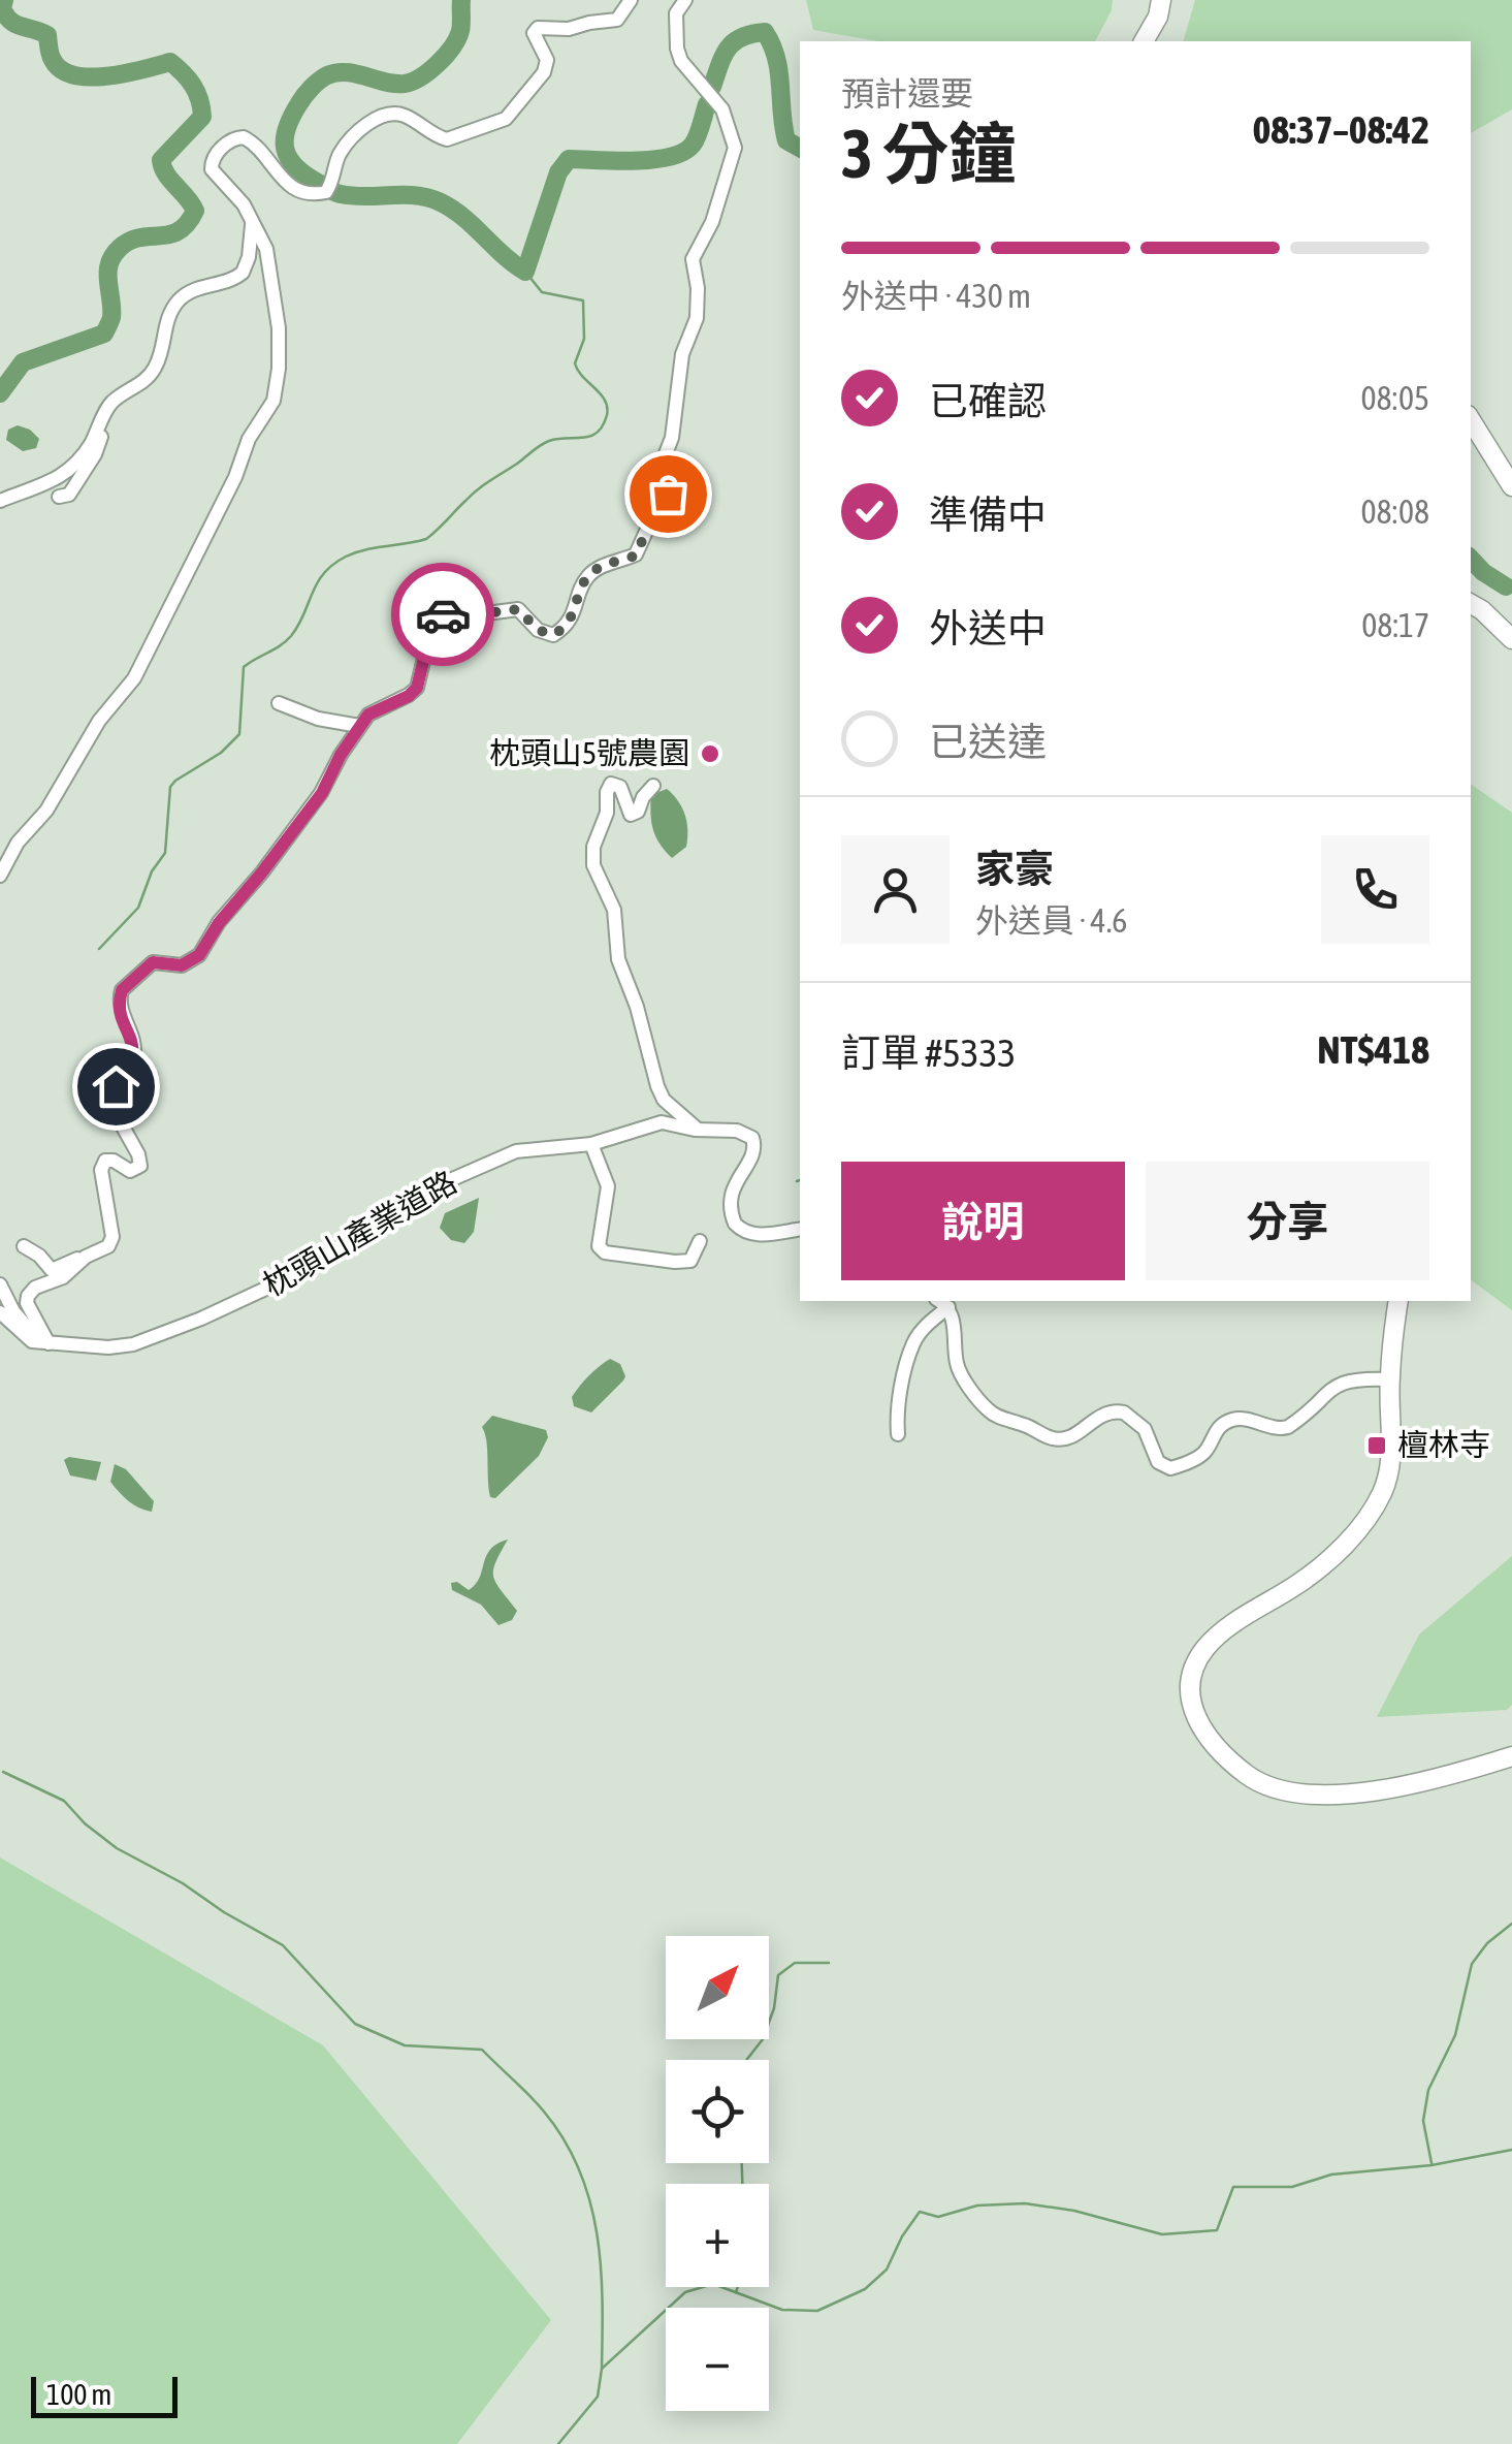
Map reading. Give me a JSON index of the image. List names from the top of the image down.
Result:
{
  "streets": {
    "street": ["枕頭山產業道路"]
  },
  "places": {
    "other": ["枕頭山5號農園"],
    "transit": ["檀林寺"]
  },
  "scale_bar": "100 m",
  "north": "top right",
  "page": {
    "heading": ["3 分鐘", "預計還要", "08:37–08:42"],
    "panel": [
      "家豪",
      "外送員 · 4.6",
      "訂單 #5333",
      "NT$418"
    ],
    "bar": "外送中 · 430 m",
    "list": [
      ["已確認", "08:05"],
      ["準備中", "08:08"],
      ["外送中", "08:17"],
      "已送達"
    ],
    "buttons": ["說明", "分享"],
    "map_buttons": ["+", "−"],
    "scale": "100 m"
  }
}
